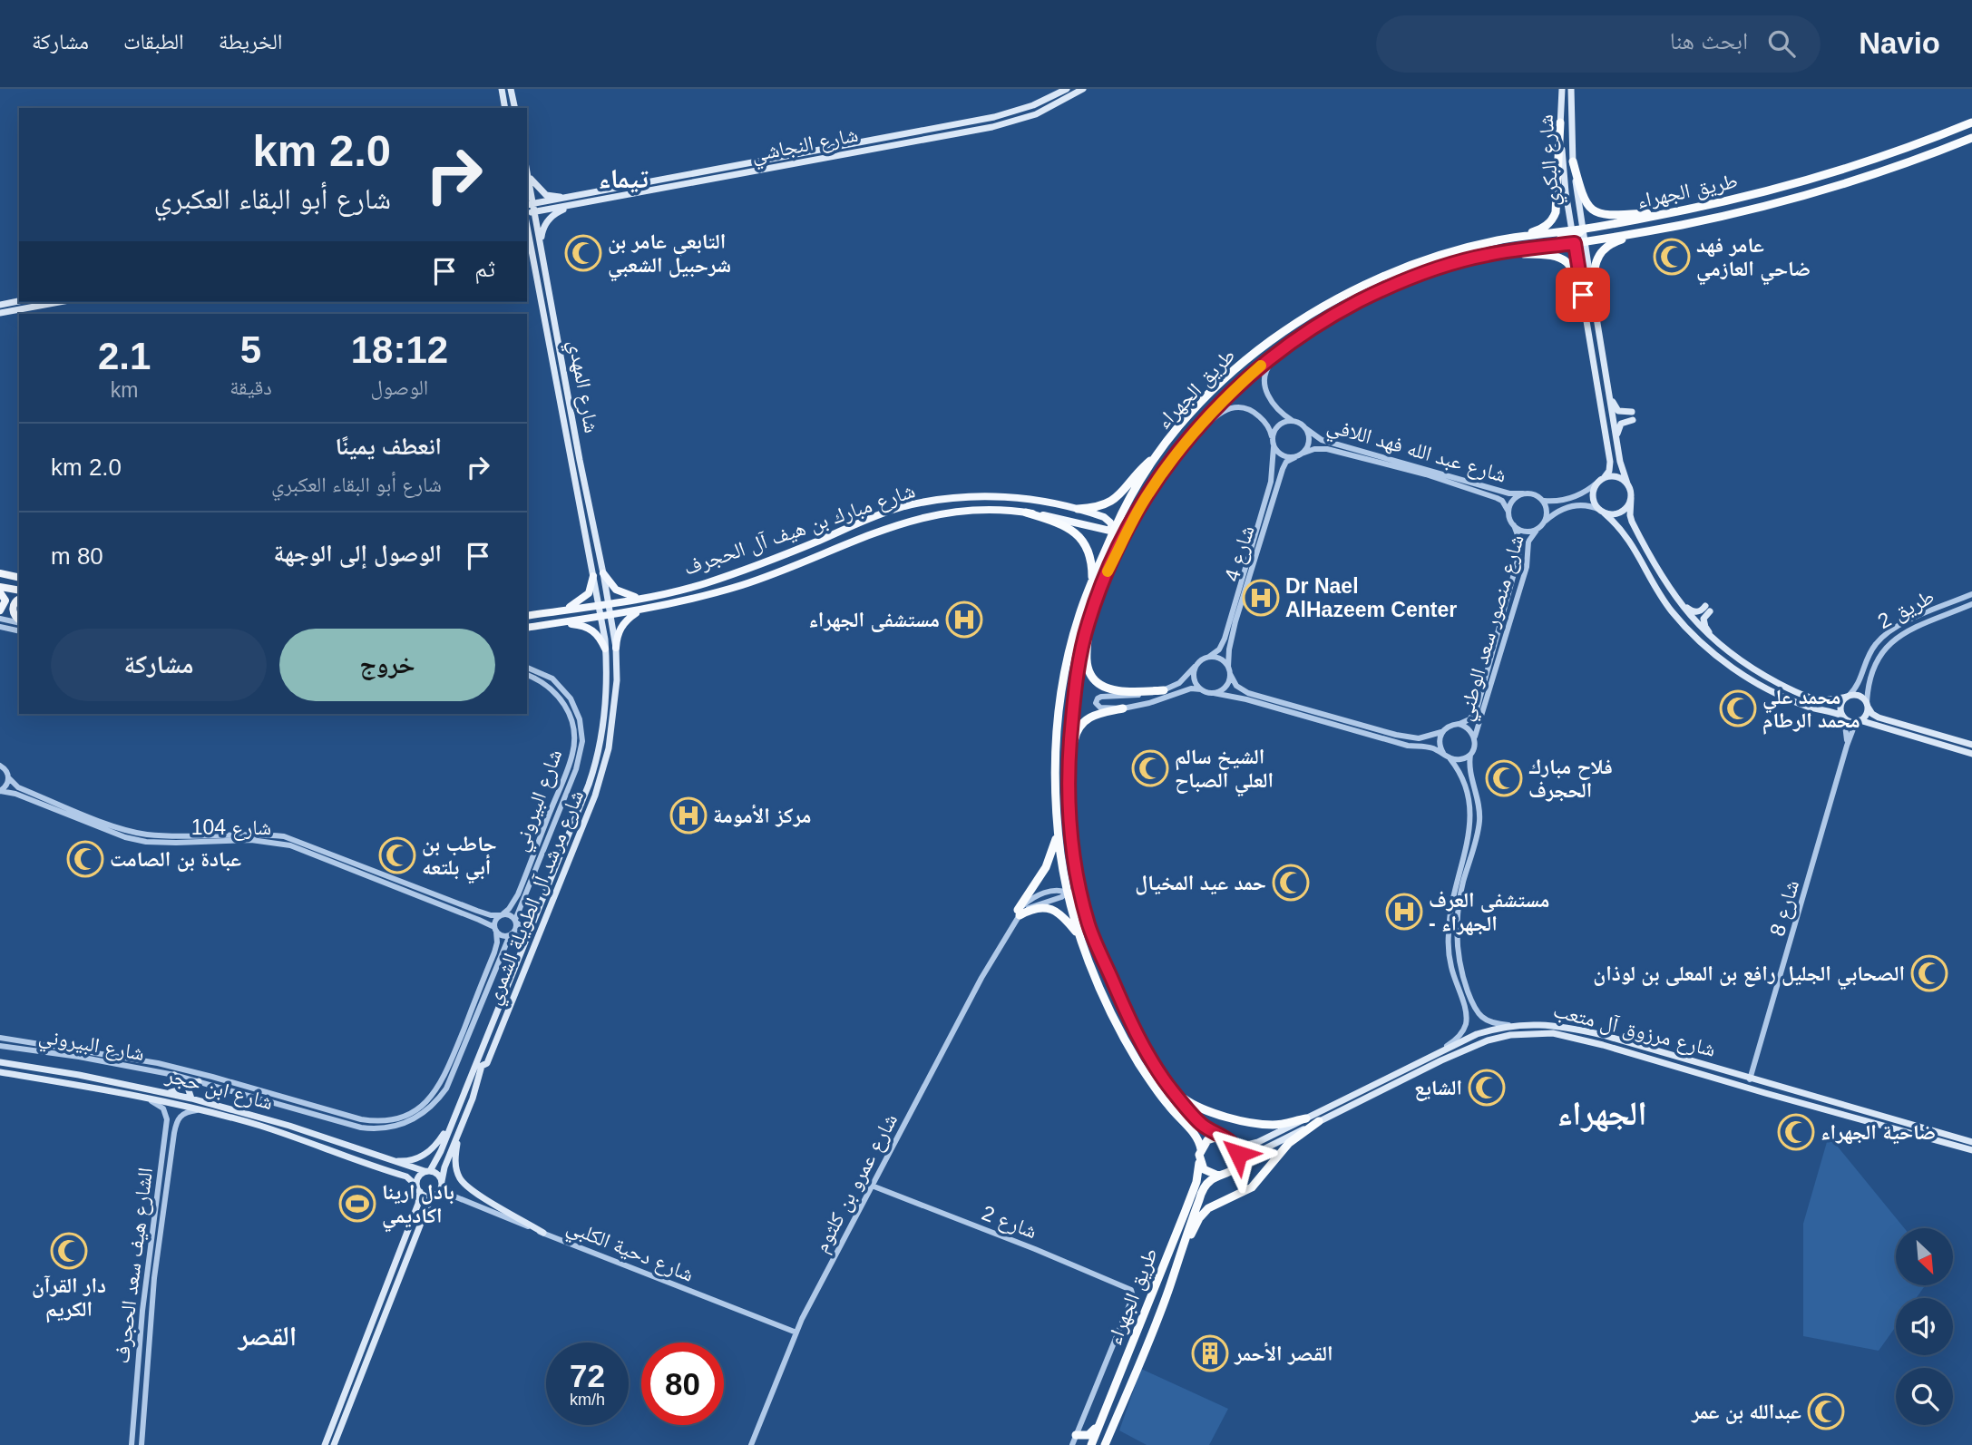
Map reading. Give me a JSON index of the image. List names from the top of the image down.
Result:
{
  "streets": {
    "highway": ["طريق الجهراء"],
    "main road": [
      "شارع النجاشي",
      "شارع البكري",
      "شارع المهدي",
      "شارع مبارك بن هيف آل الحجرف",
      "شارع مرشد آل الطويلة الشمري",
      "شارع مرزوق آل متعب",
      "شارع ابن حجر"
    ],
    "street": [
      "شارع عبد الله فهد اللافي",
      "شارع 4",
      "طريق 2",
      "شارع منصور سعد الوطني",
      "شارع البيروني",
      "شارع 104",
      "شارع 8",
      "شارع عمرو بن كلثوم",
      "شارع 2",
      "شارع دحية الكلبي",
      "الشارع هيف سعد الحجرف"
    ]
  },
  "crossings": [
    ["شارع النجاشي", "شارع المهدي"],
    ["شارع البكري", "طريق الجهراء"],
    ["طريق الجهراء", "شارع مبارك بن هيف آل الحجرف"],
    ["طريق الجهراء", "شارع مرزوق آل متعب"],
    ["شارع المهدي", "شارع مبارك بن هيف آل الحجرف"],
    ["شارع المهدي", "شارع مرشد آل الطويلة الشمري"],
    ["شارع عبد الله فهد اللافي", "شارع 4"],
    ["شارع عبد الله فهد اللافي", "شارع منصور سعد الوطني"],
    ["شارع مبارك بن هيف آل الحجرف", "شارع مرشد آل الطويلة الشمري"],
    ["طريق 2", "شارع 8"],
    ["شارع البيروني", "شارع 104"],
    ["شارع مرشد آل الطويلة الشمري", "شارع ابن حجر"],
    ["شارع مرشد آل الطويلة الشمري", "شارع دحية الكلبي"],
    ["شارع 8", "شارع مرزوق آل متعب"],
    ["شارع ابن حجر", "شارع دحية الكلبي"],
    ["شارع عمرو بن كلثوم", "شارع 2"],
    ["شارع عمرو بن كلثوم", "شارع دحية الكلبي"]
  ],
  "districts": ["تيماء", "الجهراء", "القصر"],
  "places": {
    "mosque": [
      "التابعي عامر بن شرحبيل الشعبي",
      "عامر فهد ضاحي العازمي",
      "محمد علي محمد الرطام",
      "الشيخ سالم العلي الصباح",
      "فلاح مبارك الحجرف",
      "حاطب بن أبي بلتعه",
      "عبادة بن الصامت",
      "حمد عيد المخيال",
      "الصحابي الجليل رافع بن المعلى بن لوذان",
      "الشايع",
      "ضاحية الجهراء",
      "دار القرآن الكريم",
      "عبدالله بن عمر"
    ],
    "hospital": [
      "Dr Nael AlHazeem Center",
      "مستشفى الجهراء",
      "مركز الأمومة",
      "مستشفى العرف - الجهراء"
    ],
    "sports": ["بادل ارينا اكاديمي"],
    "building": ["القصر الأحمر"]
  },
  "north": "bottom right",
  "page": {
    "header": "Navio",
    "search": "ابحث هنا",
    "nav": ["الخريطة", "الطبقات", "مشاركة"],
    "turn": ["2.0 km", "شارع أبو البقاء العكبري"],
    "then": "ثم",
    "eta": [
      "18:12",
      "الوصول",
      "5",
      "دقيقة",
      "2.1",
      "km"
    ],
    "list": [
      {
        "name": "انعطف يمينًا",
        "note": "شارع أبو البقاء العكبري",
        "value": "2.0 km"
      },
      {
        "name": "الوصول إلى الوجهة",
        "value": "80 m"
      }
    ],
    "buttons": ["خروج", "مشاركة"],
    "speed": "72 km/h",
    "limit": "80"
  }
}
